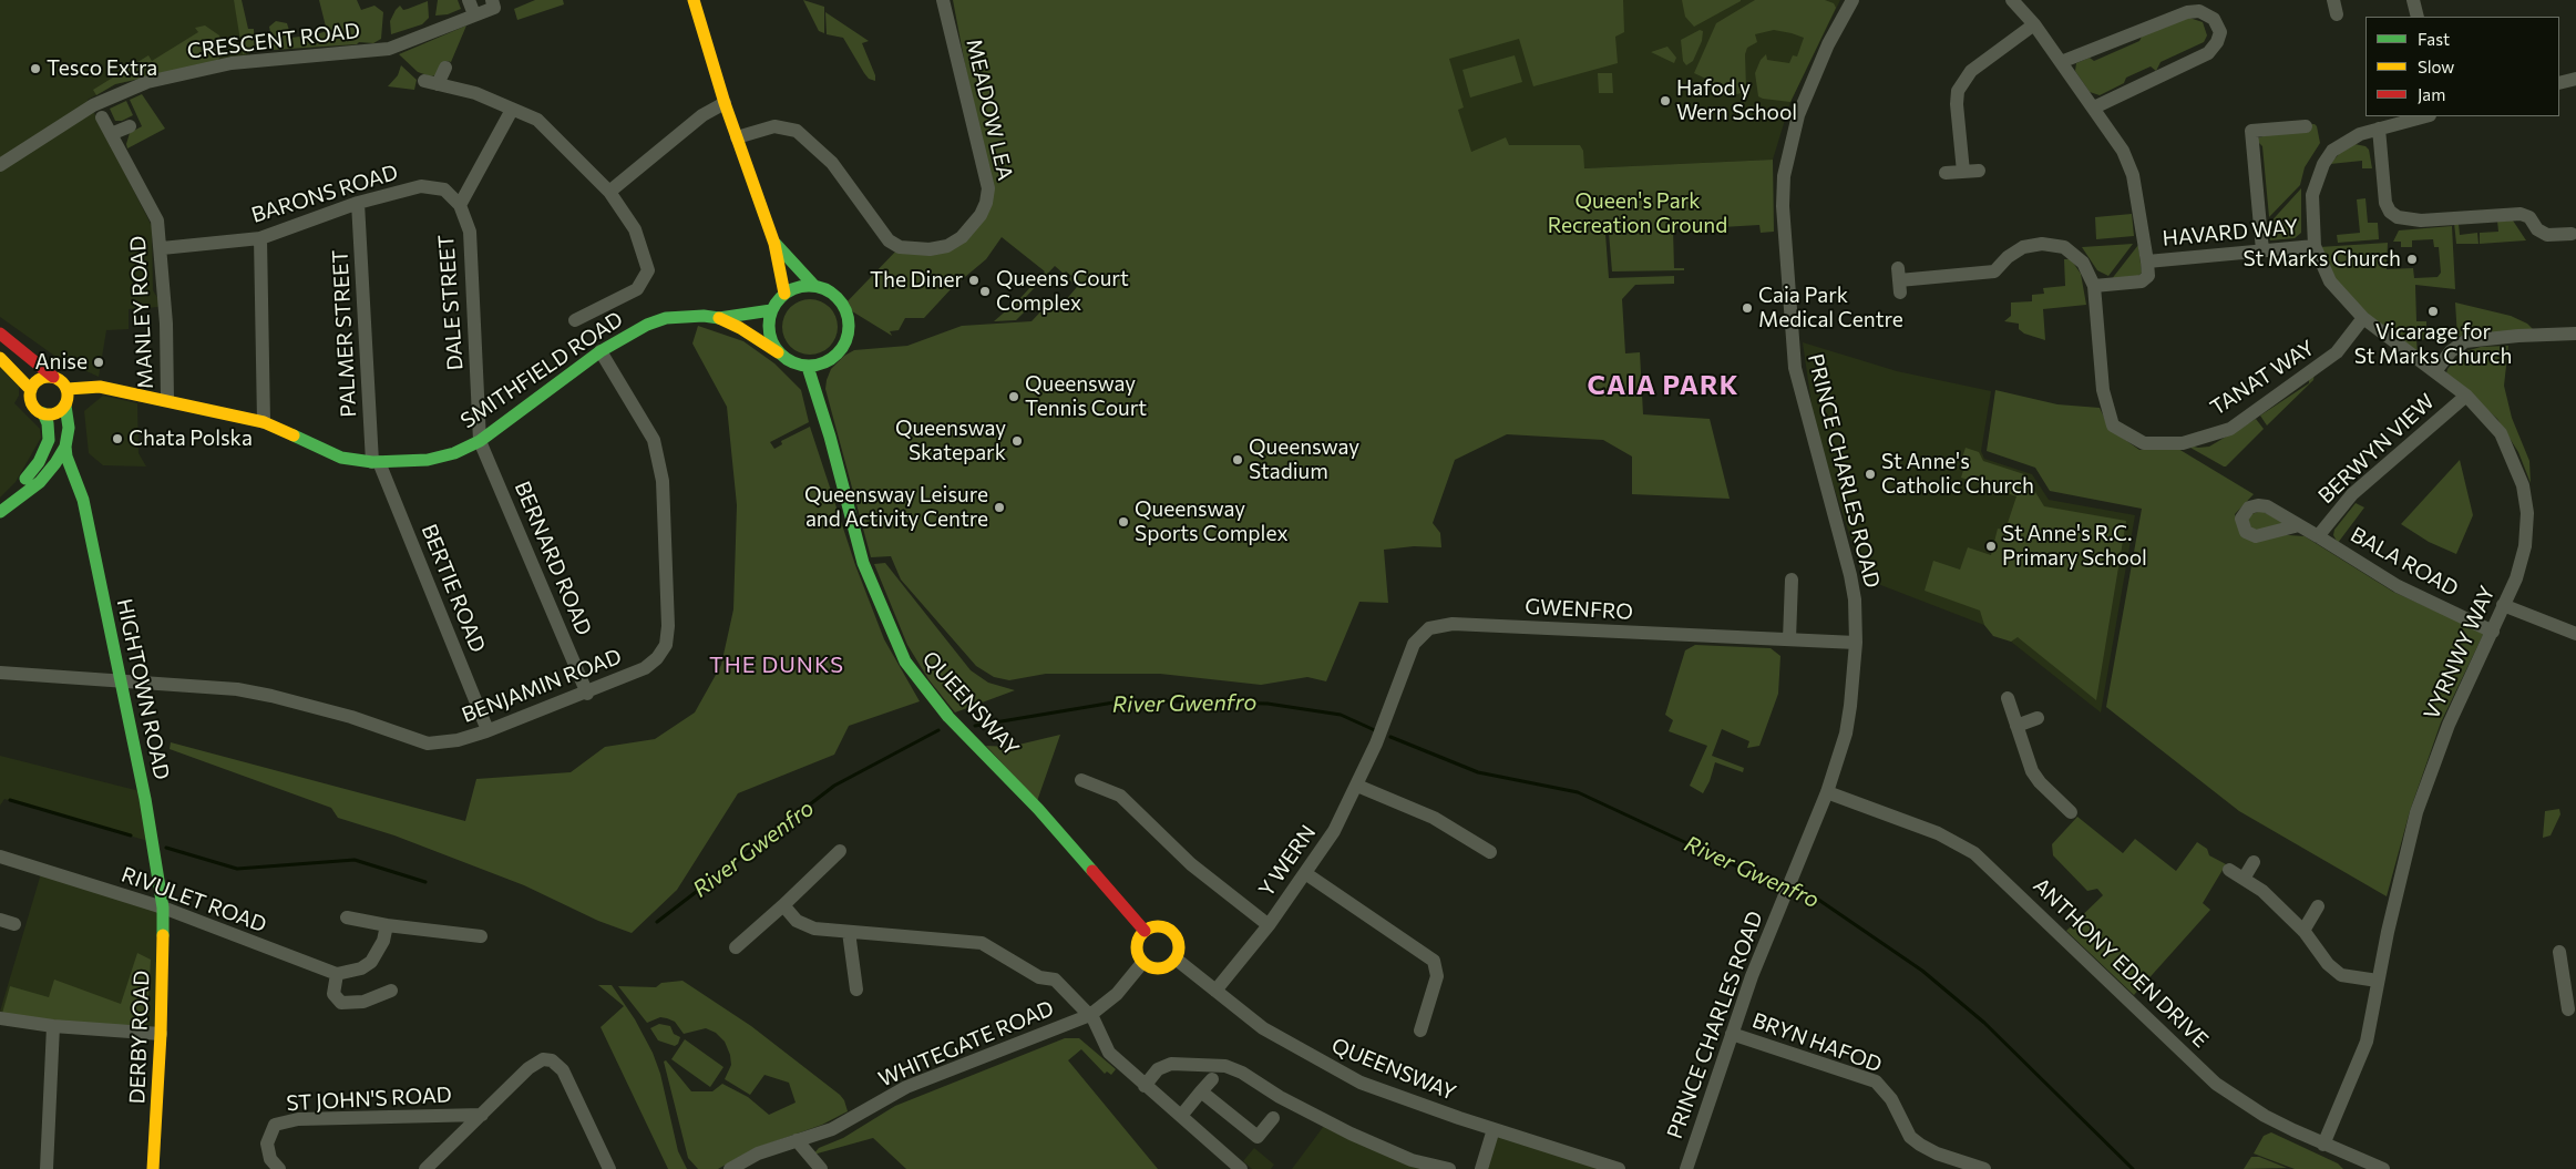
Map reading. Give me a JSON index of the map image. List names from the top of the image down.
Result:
{
  "streets": {
    "street": [
      "CRESCENT ROAD",
      "MEADOW LEA",
      "BARONS ROAD",
      "HAVARD WAY",
      "DALE STREET",
      "MANLEY ROAD",
      "PALMER STREET",
      "SMITHFIELD ROAD",
      "TANAT WAY",
      "BERWYN VIEW",
      "PRINCE CHARLES ROAD",
      "BERNARD ROAD",
      "BALA ROAD",
      "BERTIE ROAD",
      "GWENFRO",
      "VYRNWY WAY",
      "BENJAMIN ROAD",
      "HIGHTOWN ROAD",
      "QUEENSWAY",
      "Y WERN",
      "RIVULET ROAD",
      "ANTHONY EDEN DRIVE",
      "DERBY ROAD",
      "BRYN HAFOD",
      "WHITEGATE ROAD",
      "ST JOHN'S ROAD"
    ]
  },
  "crossings": [
    ["BARONS ROAD", "DALE STREET"],
    ["BARONS ROAD", "MANLEY ROAD"],
    ["BARONS ROAD", "PALMER STREET"],
    ["HAVARD WAY", "TANAT WAY"],
    ["HAVARD WAY", "VYRNWY WAY"],
    ["DALE STREET", "SMITHFIELD ROAD"],
    ["DALE STREET", "BERNARD ROAD"],
    ["MANLEY ROAD", "SMITHFIELD ROAD"],
    ["PALMER STREET", "SMITHFIELD ROAD"],
    ["PALMER STREET", "BERTIE ROAD"],
    ["SMITHFIELD ROAD", "BERNARD ROAD"],
    ["SMITHFIELD ROAD", "BERTIE ROAD"],
    ["SMITHFIELD ROAD", "BENJAMIN ROAD"],
    ["SMITHFIELD ROAD", "QUEENSWAY"],
    ["TANAT WAY", "VYRNWY WAY"],
    ["BERWYN VIEW", "BALA ROAD"],
    ["BERWYN VIEW", "VYRNWY WAY"],
    ["PRINCE CHARLES ROAD", "GWENFRO"],
    ["PRINCE CHARLES ROAD", "ANTHONY EDEN DRIVE"],
    ["PRINCE CHARLES ROAD", "BRYN HAFOD"],
    ["BERNARD ROAD", "BENJAMIN ROAD"],
    ["BALA ROAD", "VYRNWY WAY"],
    ["BERTIE ROAD", "BENJAMIN ROAD"],
    ["GWENFRO", "Y WERN"],
    ["VYRNWY WAY", "ANTHONY EDEN DRIVE"],
    ["BENJAMIN ROAD", "HIGHTOWN ROAD"],
    ["HIGHTOWN ROAD", "RIVULET ROAD"],
    ["HIGHTOWN ROAD", "DERBY ROAD"],
    ["QUEENSWAY", "Y WERN"],
    ["QUEENSWAY", "WHITEGATE ROAD"],
    ["RIVULET ROAD", "DERBY ROAD"]
  ],
  "districts": ["CAIA PARK", "THE DUNKS"],
  "water": ["River Gwenfro"],
  "parks": ["Queen's Park Recreation Ground"],
  "places": [
    "Tesco Extra",
    "Hafod y Wern School",
    "St Marks Church",
    "The Diner",
    "Queens Court Complex",
    "Caia Park Medical Centre",
    "Vicarage for St Marks Church",
    "Anise",
    "Queensway Tennis Court",
    "Chata Polska",
    "Queensway Skatepark",
    "Queensway Stadium",
    "St Anne's Catholic Church",
    "Queensway Leisure and Activity Centre",
    "Queensway Sports Complex",
    "St Anne's R.C. Primary School"
  ],
  "legend": ["Fast", "Slow", "Jam"]
}
